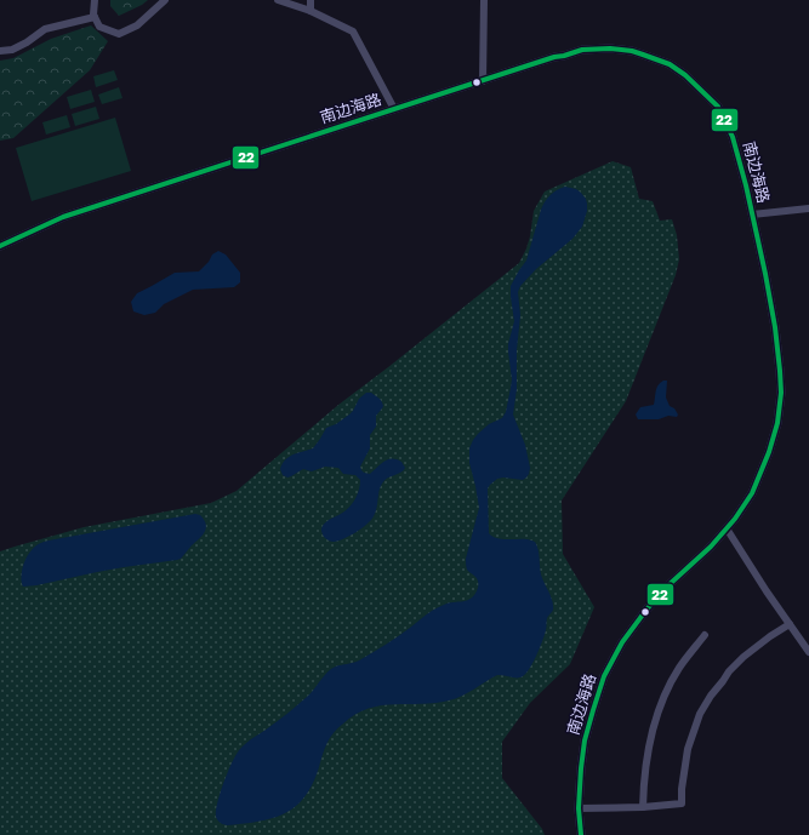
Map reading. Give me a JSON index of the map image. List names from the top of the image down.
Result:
{
  "streets": {
    "street": ["南边海路"]
  },
  "lines": ["transit line 22"]
}
